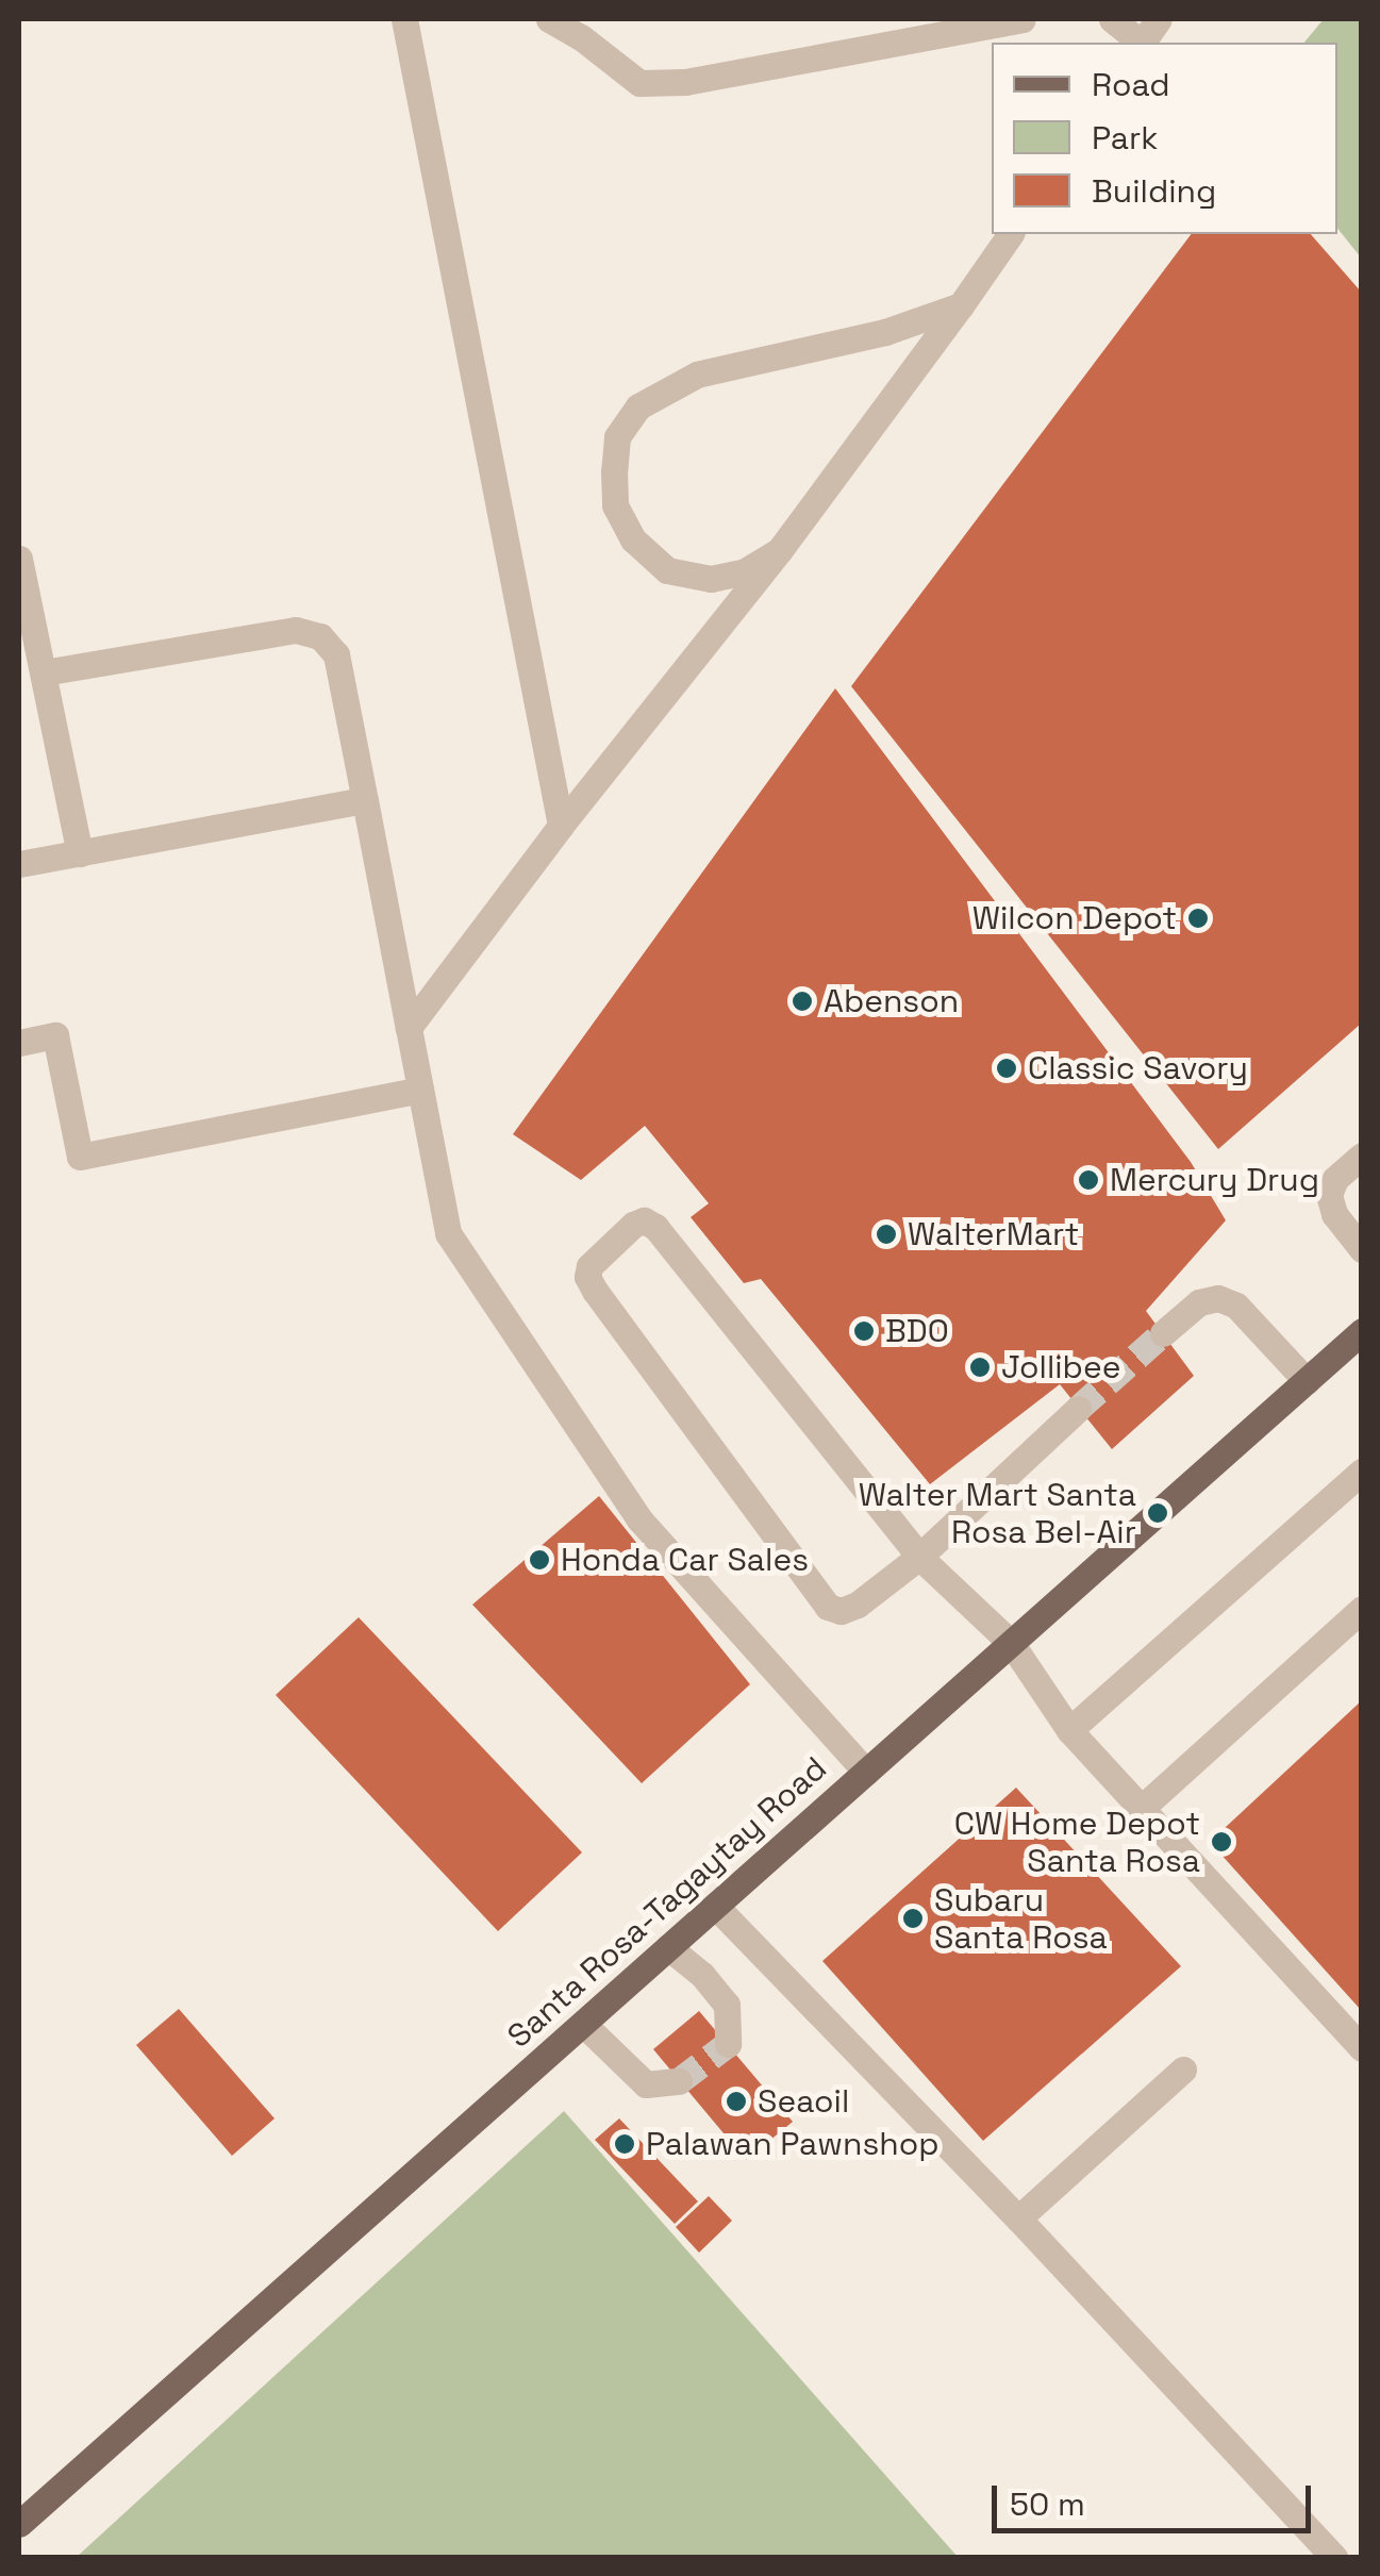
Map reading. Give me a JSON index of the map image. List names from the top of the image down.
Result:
{
  "streets": {
    "main road": ["Santa Rosa-Tagaytay Road"]
  },
  "places": [
    "Wilcon Depot",
    "Abenson",
    "Classic Savory",
    "Mercury Drug",
    "WalterMart",
    "BDO",
    "Jollibee",
    "Walter Mart Santa Rosa Bel-Air",
    "Honda Car Sales",
    "CW Home Depot Santa Rosa",
    "Subaru Santa Rosa",
    "Seaoil",
    "Palawan Pawnshop"
  ],
  "legend": ["Road", "Park", "Building"],
  "scale_bar": "50 m"
}
